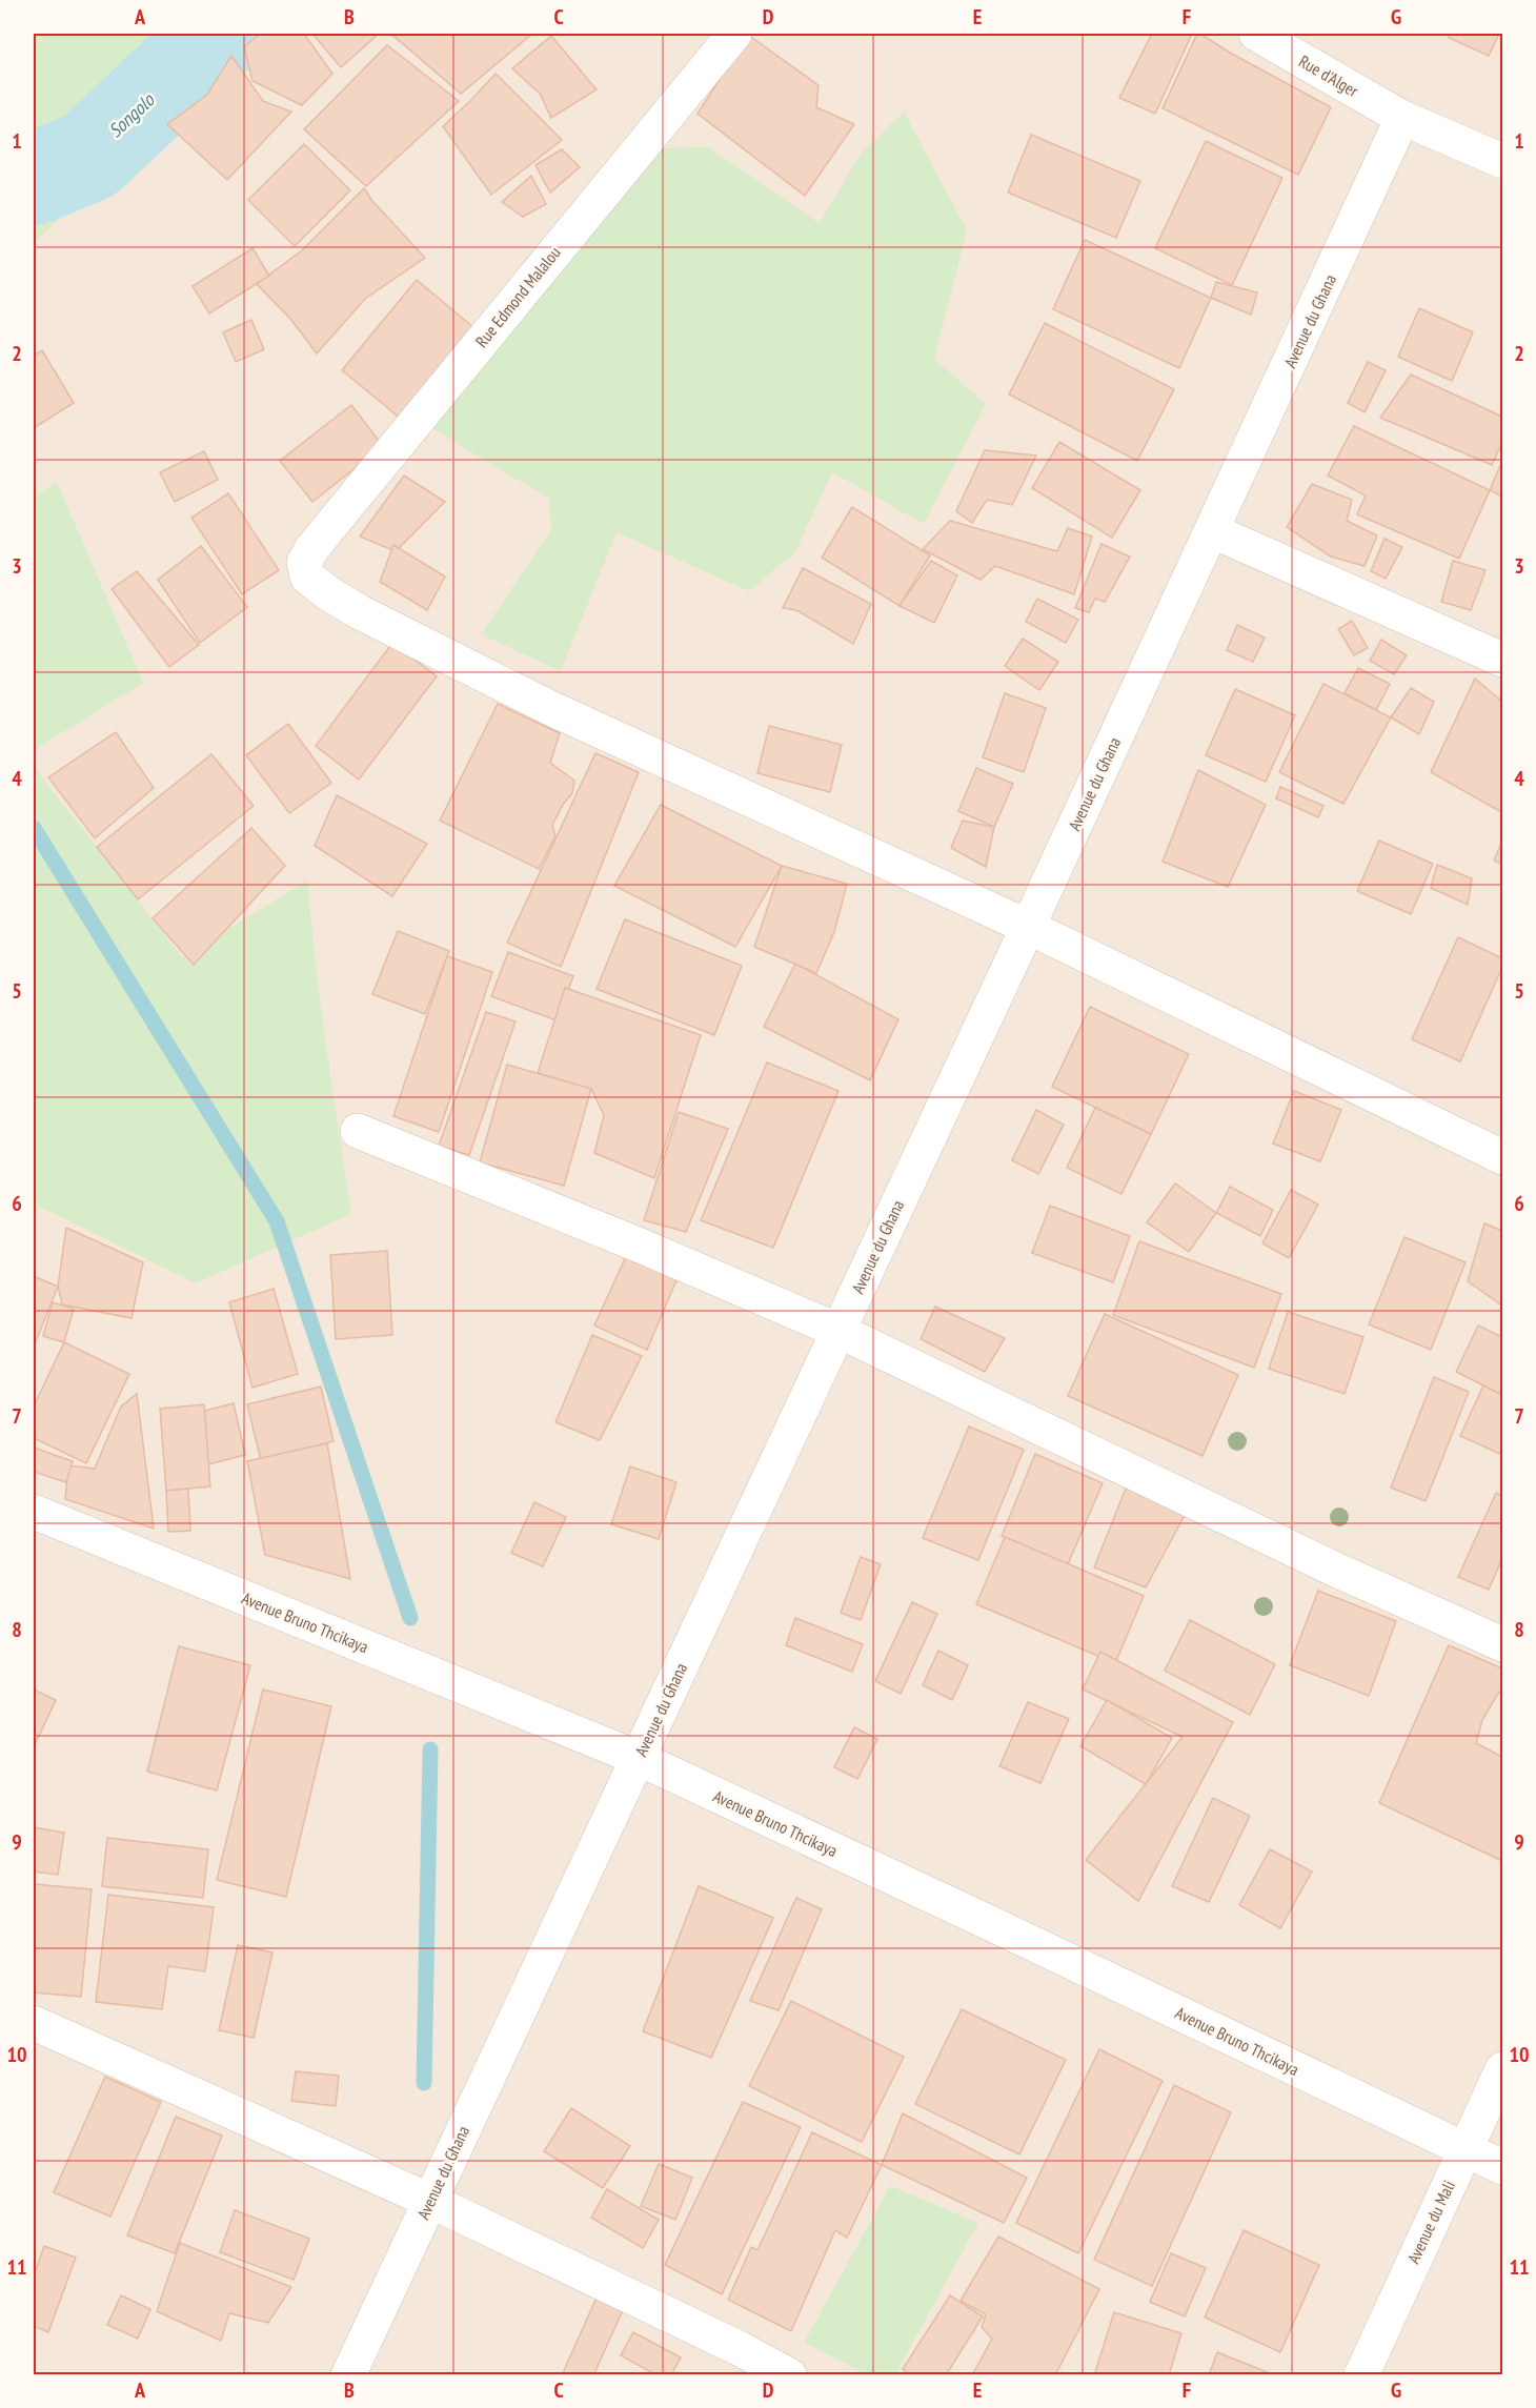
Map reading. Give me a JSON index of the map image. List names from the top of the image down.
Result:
{
  "streets": {
    "street": [
      "Rue d'Alger",
      "Rue Edmond Malalou",
      "Avenue du Ghana",
      "Avenue Bruno Thcikaya",
      "Avenue du Mali"
    ]
  },
  "crossings": [
    ["Rue d'Alger", "Avenue du Ghana"],
    ["Rue Edmond Malalou", "Avenue du Ghana"],
    ["Avenue du Ghana", "Avenue Bruno Thcikaya"],
    ["Avenue Bruno Thcikaya", "Avenue du Mali"]
  ],
  "water": ["Songolo"],
  "grid": {
    "columns": [
      "A",
      "B",
      "C",
      "D",
      "E",
      "F",
      "G"
    ],
    "rows": [
      "1",
      "2",
      "3",
      "4",
      "5",
      "6",
      "7",
      "8",
      "9",
      "10",
      "11"
    ]
  }
}
